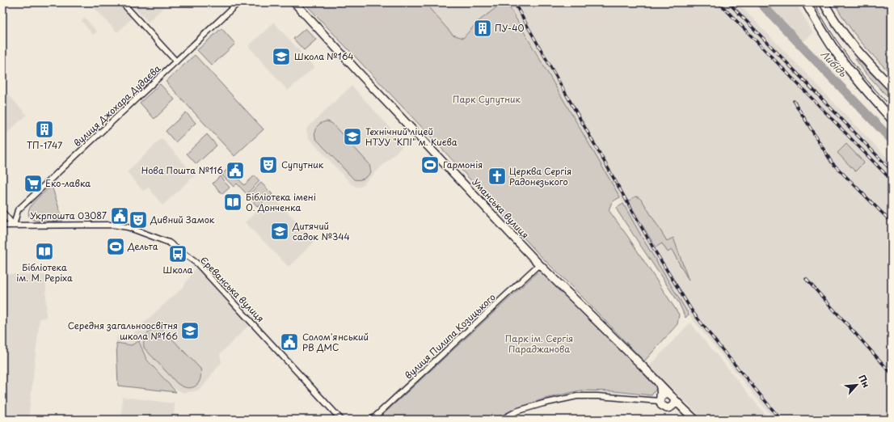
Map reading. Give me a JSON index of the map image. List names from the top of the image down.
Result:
{
  "streets": {
    "street": [
      "вулиця Джохара Дудаєва",
      "Уманська вулиця",
      "Єреванська вулиця",
      "вулиця Пилипа Козицького"
    ]
  },
  "crossings": [
    ["вулиця Джохара Дудаєва", "Єреванська вулиця"],
    ["Уманська вулиця", "вулиця Пилипа Козицького"]
  ],
  "water": ["Либідь"],
  "parks": ["Парк Супутник", "Парк ім. Сергія Параджанова"],
  "places": {
    "building": ["ПУ-40", "ТП-1747"],
    "school or university": [
      "Школа №164",
      "Технічний ліцей НТУУ \"КПІ\" м. Києва",
      "Дитячий садок №344",
      "Середня загальноосвітня школа №166"
    ],
    "theatre": ["Супутник", "Дивний Замок"],
    "sports": ["Гармонія", "Дельта"],
    "public building": ["Нова Пошта №116", "Укрпошта 03087", "Солом'янський РВ ДМС"],
    "church": ["Церква Сергія Радонезького"],
    "supermarket": ["Еко-лавка"],
    "library": ["Бібліотека імені О. Донченка", "Бібліотека ім. М. Реріха"],
    "bus stop": ["Школа"]
  },
  "north": "top right"
}
